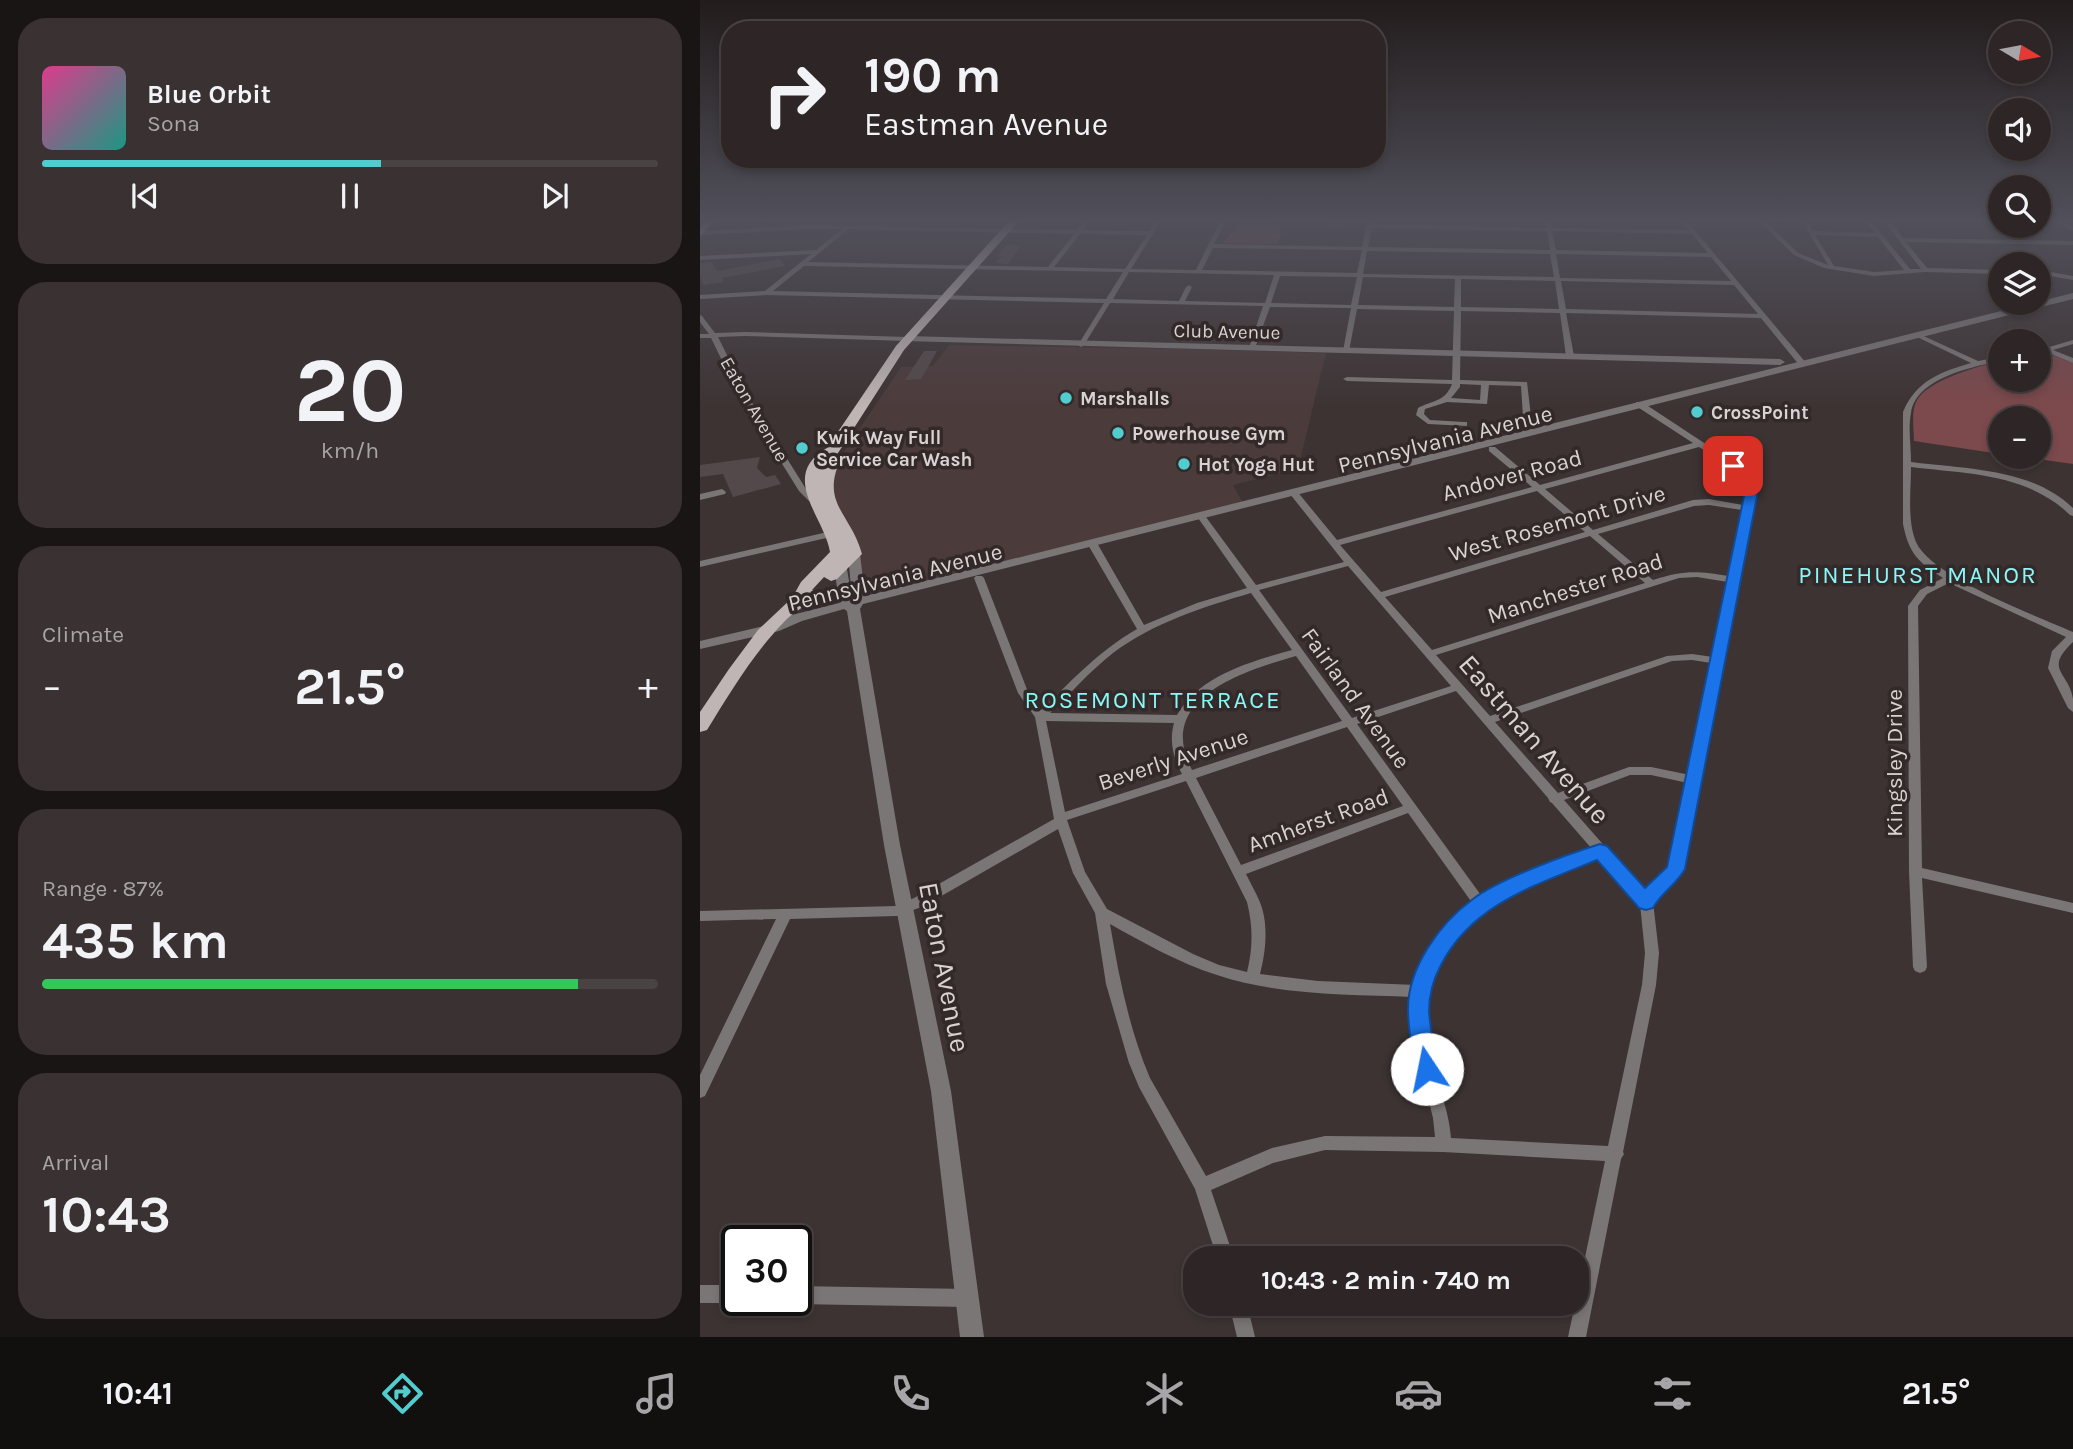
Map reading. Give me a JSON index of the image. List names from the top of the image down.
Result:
{
  "streets": {
    "street": [
      "Club Avenue",
      "Eaton Avenue",
      "Pennsylvania Avenue",
      "Andover Road",
      "West Rosemont Drive",
      "Manchester Road",
      "Fairland Avenue",
      "Eastman Avenue",
      "Beverly Avenue",
      "Kingsley Drive",
      "Amherst Road"
    ]
  },
  "crossings": [
    ["Club Avenue", "Eaton Avenue"],
    ["Club Avenue", "Pennsylvania Avenue"],
    ["Eaton Avenue", "Pennsylvania Avenue"],
    ["Eaton Avenue", "Beverly Avenue"],
    ["Pennsylvania Avenue", "Fairland Avenue"],
    ["Pennsylvania Avenue", "Eastman Avenue"],
    ["Andover Road", "Eastman Avenue"],
    ["West Rosemont Drive", "Eastman Avenue"],
    ["Manchester Road", "Eastman Avenue"],
    ["Fairland Avenue", "Beverly Avenue"],
    ["Fairland Avenue", "Amherst Road"],
    ["Eastman Avenue", "Beverly Avenue"]
  ],
  "districts": ["PINEHURST MANOR", "ROSEMONT TERRACE"],
  "places": [
    "Marshalls",
    "CrossPoint",
    "Powerhouse Gym",
    "Kwik Way Full Service Car Wash",
    "Hot Yoga Hut"
  ],
  "north": "right",
  "page": {
    "map_buttons": ["+", "−"],
    "turn": ["190 m", "Eastman Avenue"],
    "song": ["Blue Orbit", "Sona"],
    "tile": [
      ["20", "km/h"],
      "Climate",
      ["Range · 87%", "435 km"],
      ["Arrival", "10:43"]
    ],
    "heat": ["−", "21.5°", "+"],
    "limit": "30",
    "trip": "10:43 · 2 min · 740 m",
    "tabs": ["10:41", "21.5°"]
  }
}
